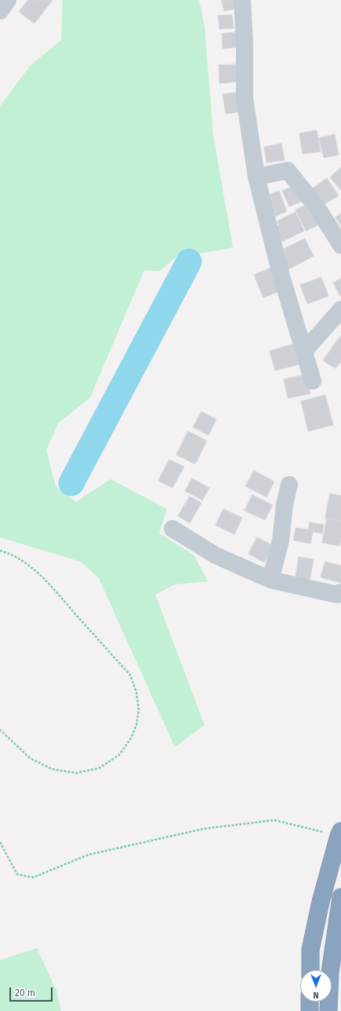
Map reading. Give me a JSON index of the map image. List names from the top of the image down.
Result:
{
  "scale_bar": "20 m",
  "north": "bottom"
}
